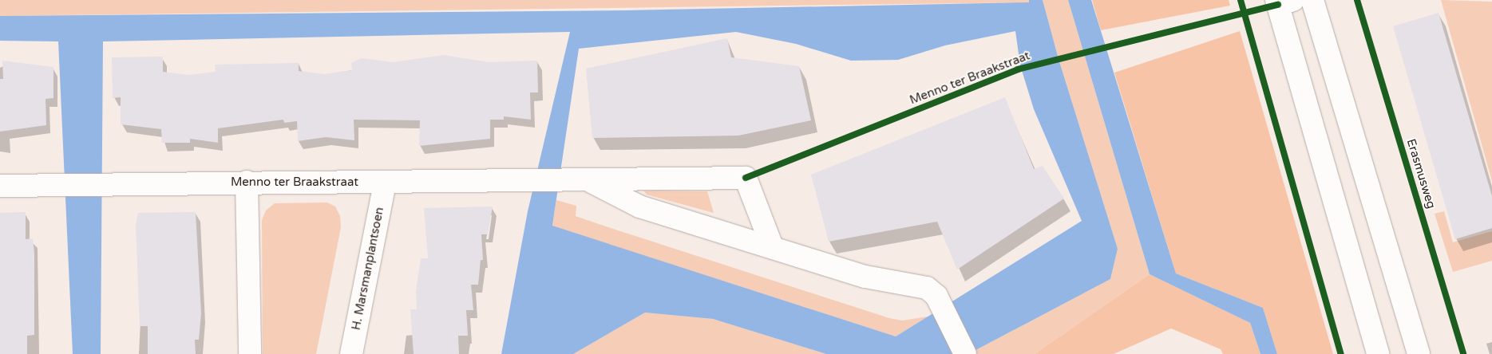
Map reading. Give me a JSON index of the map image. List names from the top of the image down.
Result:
{
  "streets": {
    "street": ["Menno ter Braakstraat", "H. Marsmanplantsoen"],
    "cycle path": ["Erasmusweg"]
  },
  "crossings": [
    ["Menno ter Braakstraat", "H. Marsmanplantsoen"]
  ]
}
